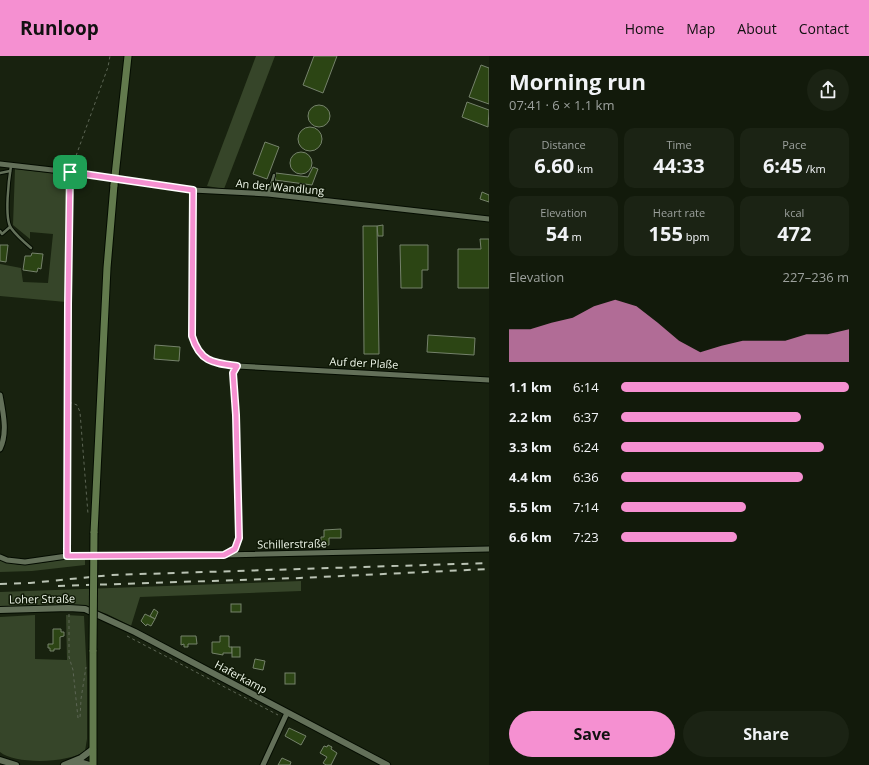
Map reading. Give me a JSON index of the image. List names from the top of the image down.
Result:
{
  "streets": {
    "street": [
      "An der Wandlung",
      "Auf der Plaße",
      "Schillerstraße",
      "Loher Straße",
      "Haferkamp"
    ]
  },
  "crossings": [
    ["An der Wandlung", "Auf der Plaße"],
    ["Loher Straße", "Haferkamp"]
  ],
  "page": {
    "header": "Runloop",
    "nav": [
      "Home",
      "Map",
      "About",
      "Contact"
    ],
    "heading": ["Morning run", "07:41 · 6 × 1.1 km"],
    "stats": [
      ["Distance", "6.60 km"],
      ["Time", "44:33"],
      ["Pace", "6:45 /km"],
      ["Elevation", "54 m"],
      ["Heart rate", "155 bpm"],
      ["kcal", "472"]
    ],
    "chart": ["Elevation", "227–236 m"],
    "list": [
      {
        "name": "1.1 km",
        "note": "6:14"
      },
      {
        "name": "2.2 km",
        "note": "6:37"
      },
      {
        "name": "3.3 km",
        "note": "6:24"
      },
      {
        "name": "4.4 km",
        "note": "6:36"
      },
      {
        "name": "5.5 km",
        "note": "7:14"
      },
      {
        "name": "6.6 km",
        "note": "7:23"
      }
    ],
    "buttons": ["Save", "Share"]
  }
}
